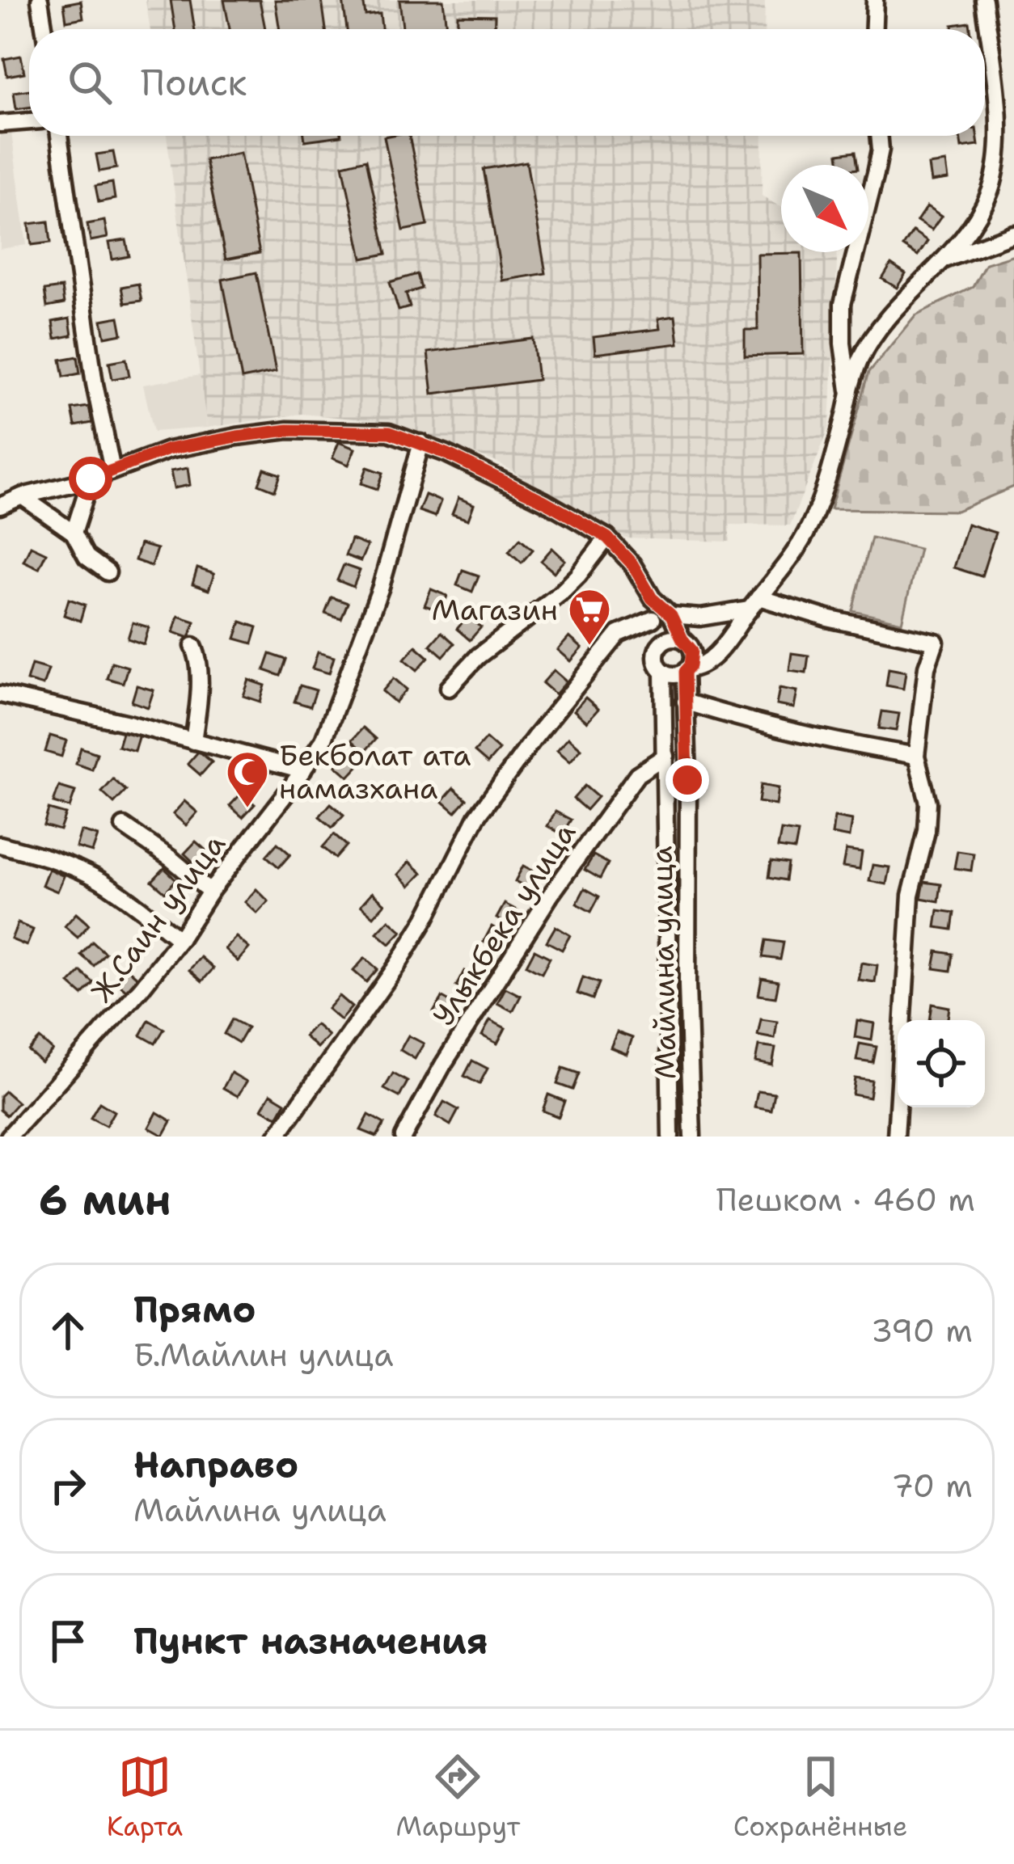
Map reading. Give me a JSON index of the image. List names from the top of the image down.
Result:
{
  "streets": {
    "street": ["Ж.Саин улица", "Улыкбека улица", "Майлина улица"]
  },
  "crossings": [
    ["Улыкбека улица", "Майлина улица"]
  ],
  "places": {
    "supermarket": ["Магазин"],
    "mosque": ["Бекболат ата намазхана"]
  },
  "north": "bottom right",
  "page": {
    "search": "Поиск",
    "heading": ["6 мин", "Пешком · 460 m"],
    "list": [
      ["Прямо", "Б.Майлин улица", "390 m"],
      ["Направо", "Майлина улица", "70 m"],
      "Пункт назначения"
    ],
    "nav": ["Карта", "Маршрут", "Сохранённые"]
  }
}
